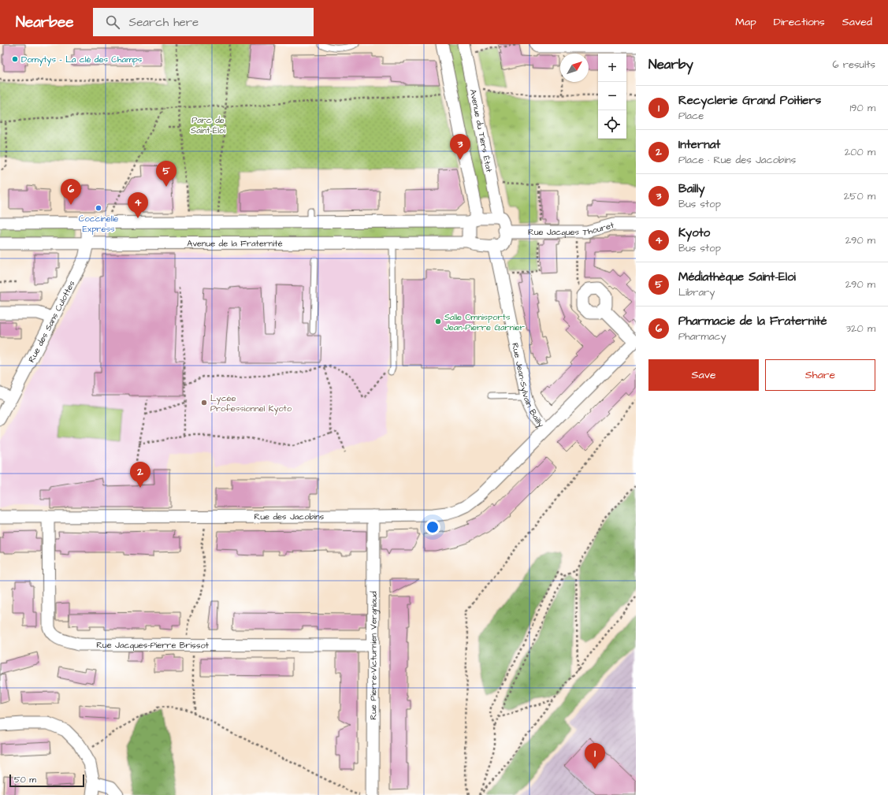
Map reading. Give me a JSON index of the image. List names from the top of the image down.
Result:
{
  "streets": {
    "street": [
      "Avenue du Tiers État",
      "Rue Jacques Thouret",
      "Avenue de la Fraternité",
      "Rue des Sans Culottes",
      "Rue Jean-Sylvain Bailly",
      "Rue des Jacobins",
      "Rue Jacques-Pierre Brissot",
      "Rue Pierre-Victurnien Vergniaud"
    ]
  },
  "crossings": [
    ["Avenue du Tiers État", "Rue Jacques Thouret"],
    ["Avenue du Tiers État", "Avenue de la Fraternité"],
    ["Avenue du Tiers État", "Rue Jean-Sylvain Bailly"],
    ["Rue Jacques Thouret", "Avenue de la Fraternité"],
    ["Rue Jacques Thouret", "Rue Jean-Sylvain Bailly"],
    ["Avenue de la Fraternité", "Rue des Sans Culottes"],
    ["Avenue de la Fraternité", "Rue Jean-Sylvain Bailly"],
    ["Rue Jean-Sylvain Bailly", "Rue des Jacobins"],
    ["Rue des Jacobins", "Rue Jacques-Pierre Brissot"],
    ["Rue des Jacobins", "Rue Pierre-Victurnien Vergniaud"],
    ["Rue Jacques-Pierre Brissot", "Rue Pierre-Victurnien Vergniaud"]
  ],
  "parks": ["Parc de Saint-Éloi"],
  "places": [
    "Domytys - La clé des Champs",
    "Coccinelle Express",
    "Salle Omnisports Jean-Pierre Garnier",
    "Lycée Professionnel Kyoto"
  ],
  "scale_bar": "50 m",
  "north": "top right",
  "page": {
    "header": "Nearbee",
    "search": "Search here",
    "nav": ["Map", "Directions", "Saved"],
    "heading": ["Nearby", "6 results"],
    "map_buttons": ["+", "−"],
    "list": [
      {
        "mark": "1",
        "name": "Recyclerie Grand Poitiers",
        "note": "Place",
        "value": "190 m"
      },
      {
        "mark": "2",
        "name": "Internat",
        "note": "Place · Rue des Jacobins",
        "value": "200 m"
      },
      {
        "mark": "3",
        "name": "Bailly",
        "note": "Bus stop",
        "value": "250 m"
      },
      {
        "mark": "4",
        "name": "Kyoto",
        "note": "Bus stop",
        "value": "290 m"
      },
      {
        "mark": "5",
        "name": "Médiathèque Saint-Eloi",
        "note": "Library",
        "value": "290 m"
      },
      {
        "mark": "6",
        "name": "Pharmacie de la Fraternité",
        "note": "Pharmacy",
        "value": "320 m"
      }
    ],
    "pins": [
      "3",
      "5",
      "6",
      "4",
      "2",
      "1"
    ],
    "buttons": ["Save", "Share"],
    "scale": "50 m"
  }
}
